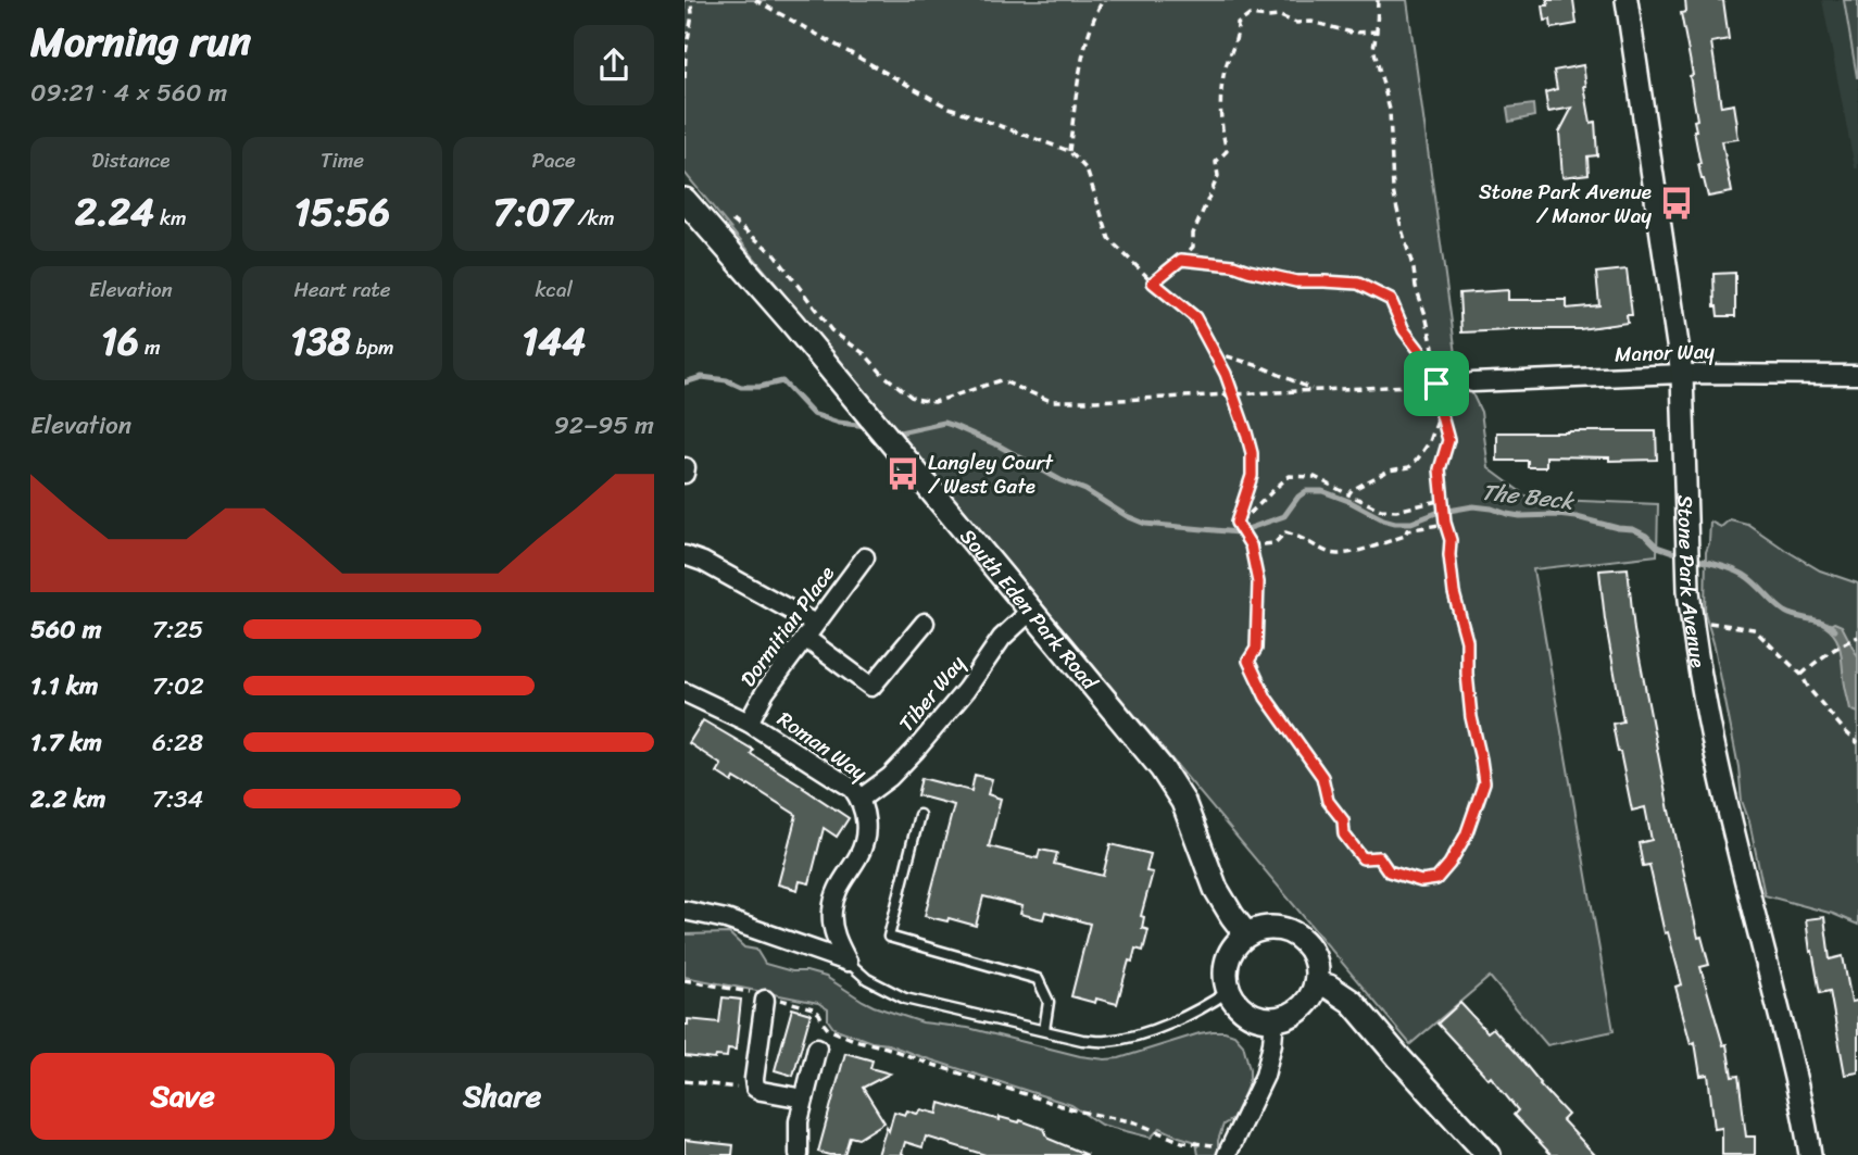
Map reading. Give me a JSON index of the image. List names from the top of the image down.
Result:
{
  "streets": {
    "main road": ["South Eden Park Road"],
    "street": [
      "Manor Way",
      "Stone Park Avenue",
      "Dormitian Place",
      "Tiber Way",
      "Roman Way"
    ]
  },
  "crossings": [
    ["Manor Way", "Stone Park Avenue"],
    ["South Eden Park Road", "Tiber Way"],
    ["Dormitian Place", "Roman Way"],
    ["Tiber Way", "Roman Way"]
  ],
  "water": ["The Beck"],
  "places": {
    "bus stop": ["Stone Park Avenue / Manor Way", "Langley Court / West Gate"]
  },
  "page": {
    "heading": ["Morning run", "09:21 · 4 × 560 m"],
    "stats": [
      ["Distance", "2.24 km"],
      ["Time", "15:56"],
      ["Pace", "7:07 /km"],
      ["Elevation", "16 m"],
      ["Heart rate", "138 bpm"],
      ["kcal", "144"]
    ],
    "chart": ["Elevation", "92–95 m"],
    "list": [
      {
        "name": "560 m",
        "note": "7:25"
      },
      {
        "name": "1.1 km",
        "note": "7:02"
      },
      {
        "name": "1.7 km",
        "note": "6:28"
      },
      {
        "name": "2.2 km",
        "note": "7:34"
      }
    ],
    "buttons": ["Save", "Share"]
  }
}
